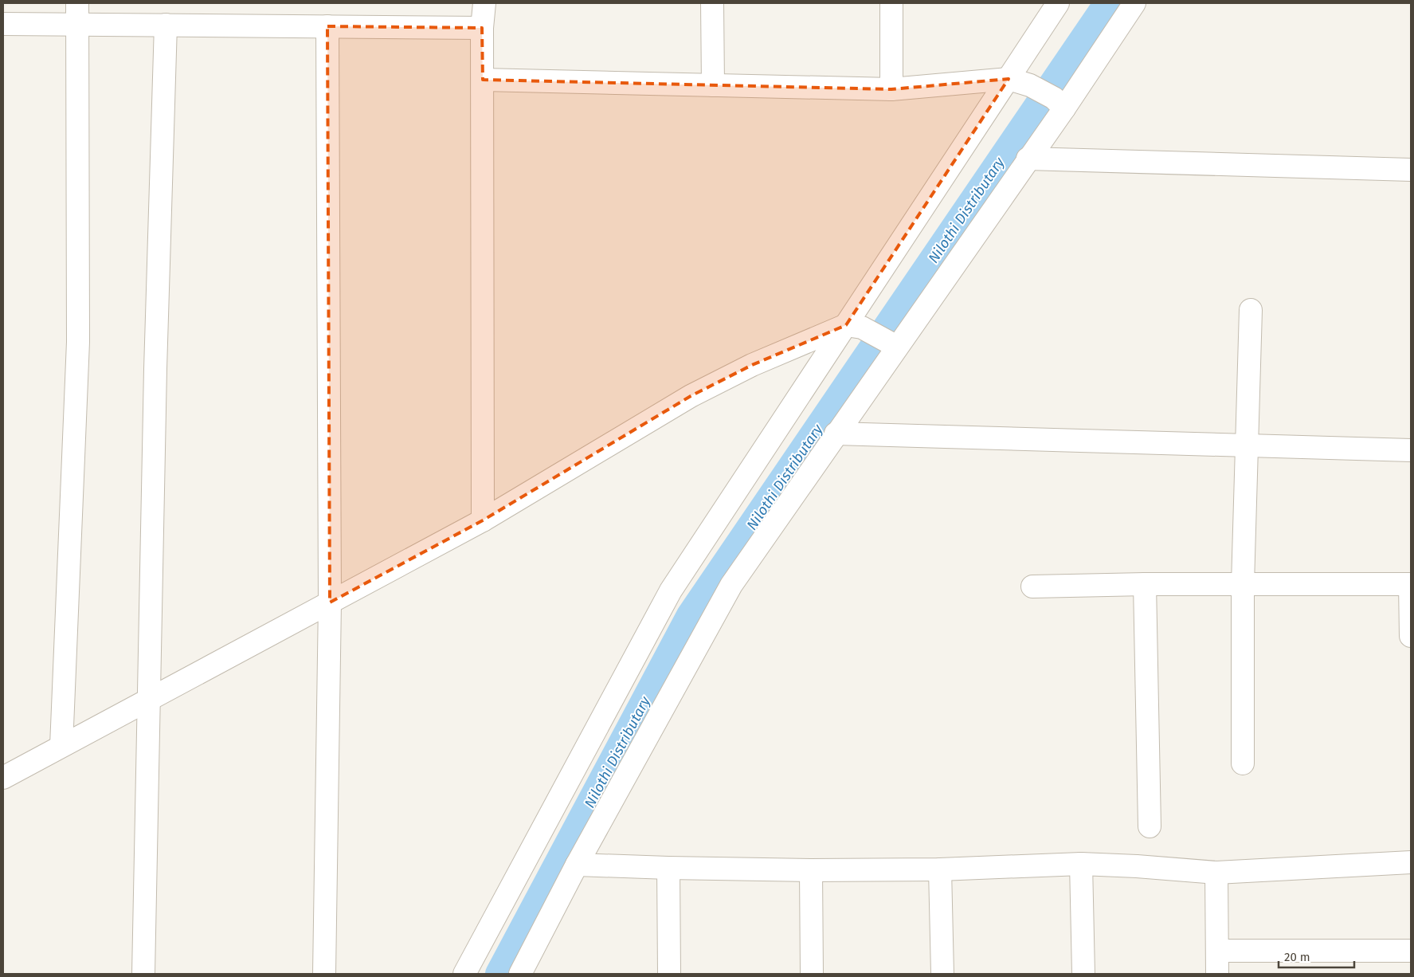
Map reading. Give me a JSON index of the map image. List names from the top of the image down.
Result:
{
  "water": ["Nilothi Distributary"],
  "scale_bar": "20 m"
}
